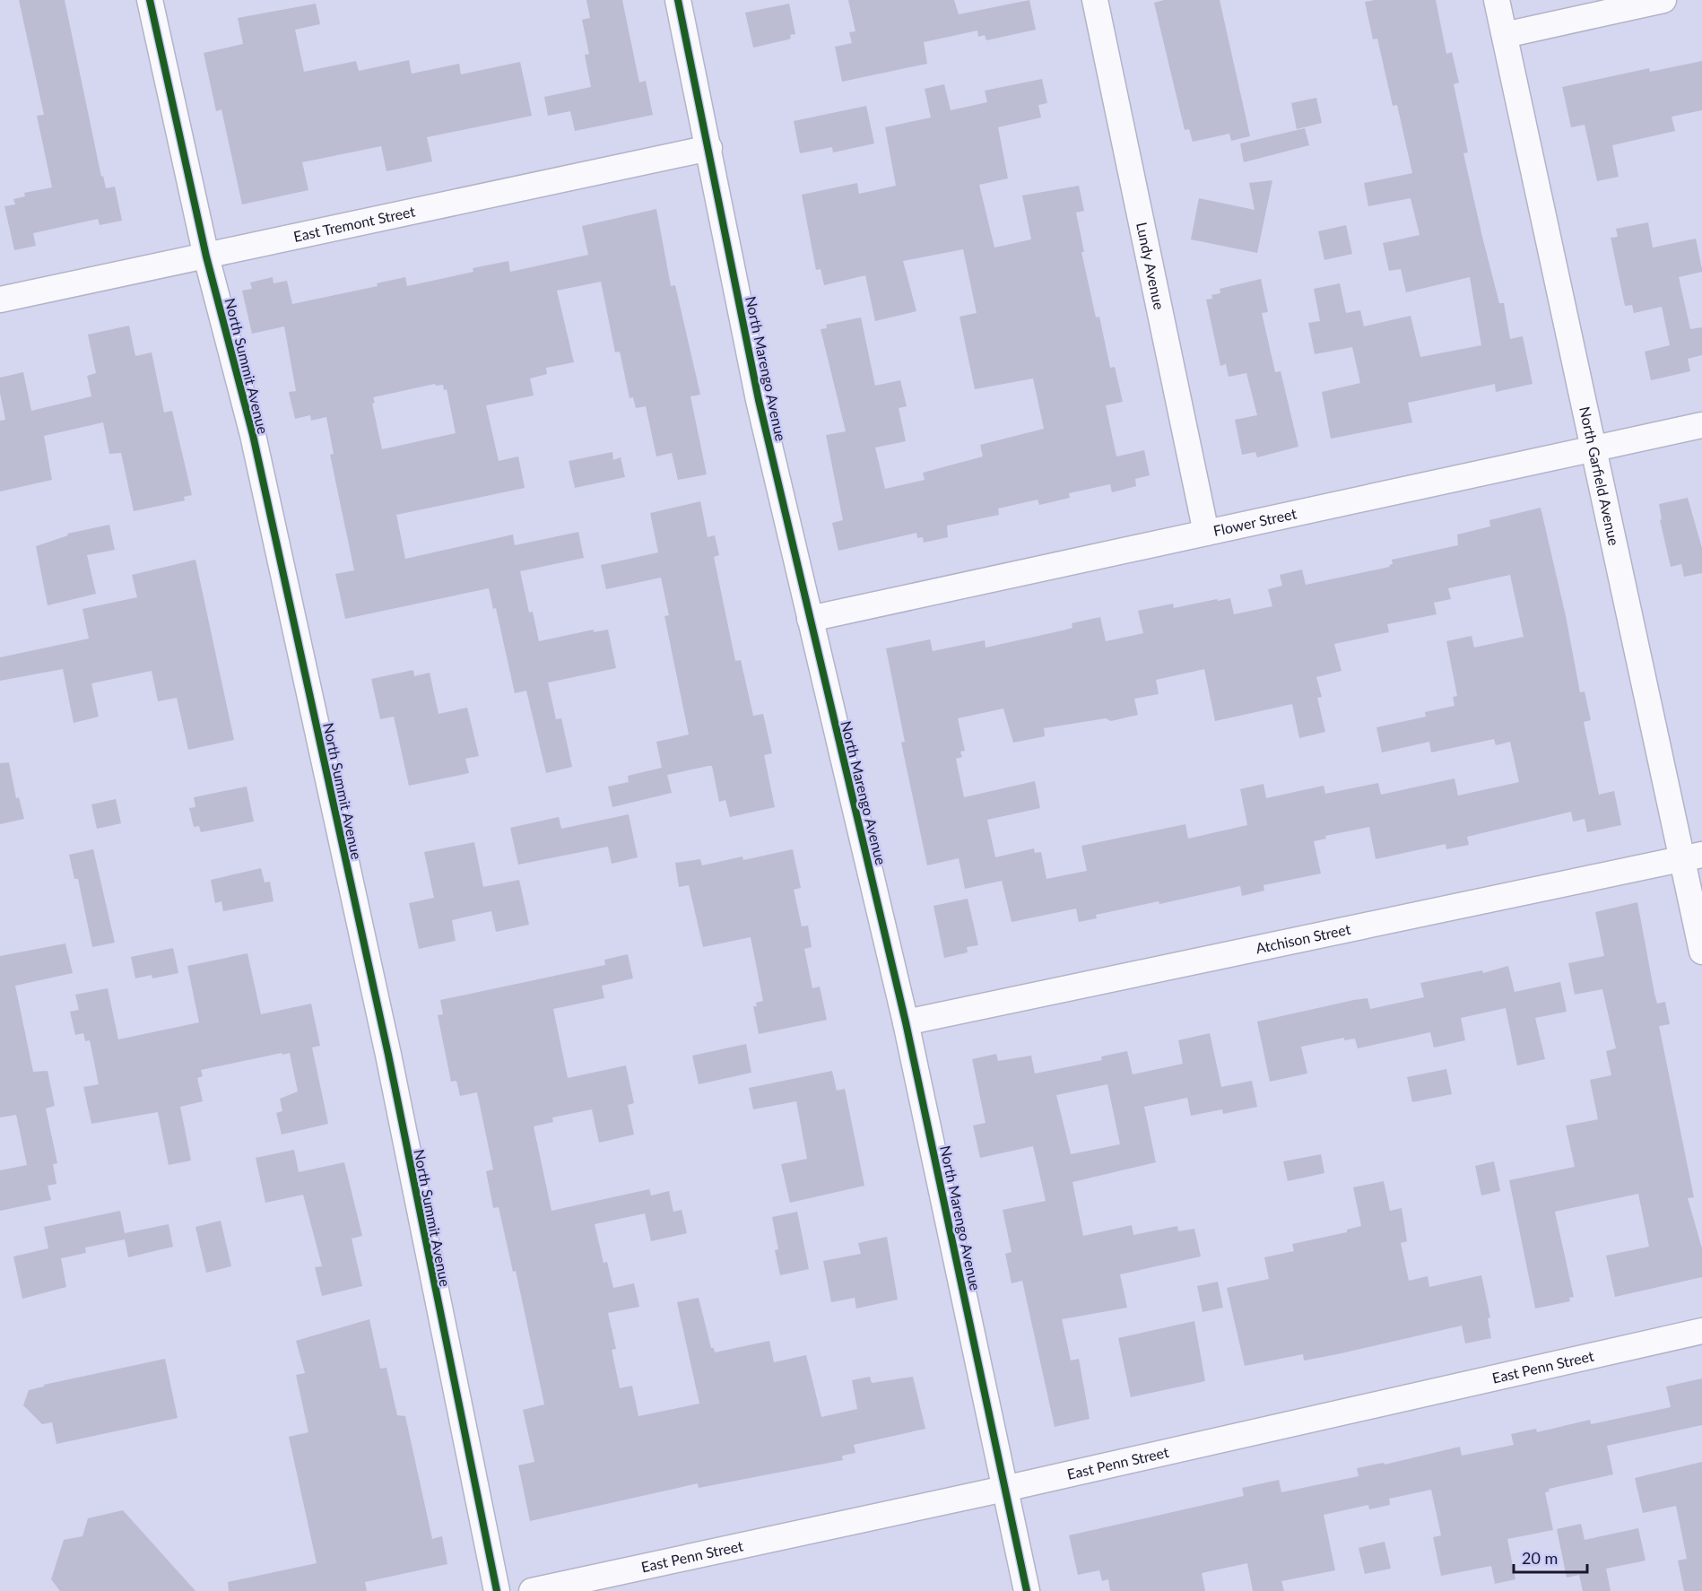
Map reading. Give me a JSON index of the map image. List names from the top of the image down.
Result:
{
  "streets": {
    "street": [
      "East Tremont Street",
      "Lundy Avenue",
      "North Summit Avenue",
      "North Marengo Avenue",
      "North Garfield Avenue",
      "Flower Street",
      "Atchison Street",
      "East Penn Street"
    ]
  },
  "crossings": [
    ["East Tremont Street", "North Summit Avenue"],
    ["East Tremont Street", "North Marengo Avenue"],
    ["Lundy Avenue", "Flower Street"],
    ["North Marengo Avenue", "Flower Street"],
    ["North Marengo Avenue", "Atchison Street"],
    ["North Marengo Avenue", "East Penn Street"],
    ["North Garfield Avenue", "Flower Street"],
    ["North Garfield Avenue", "Atchison Street"]
  ],
  "scale_bar": "20 m"
}
